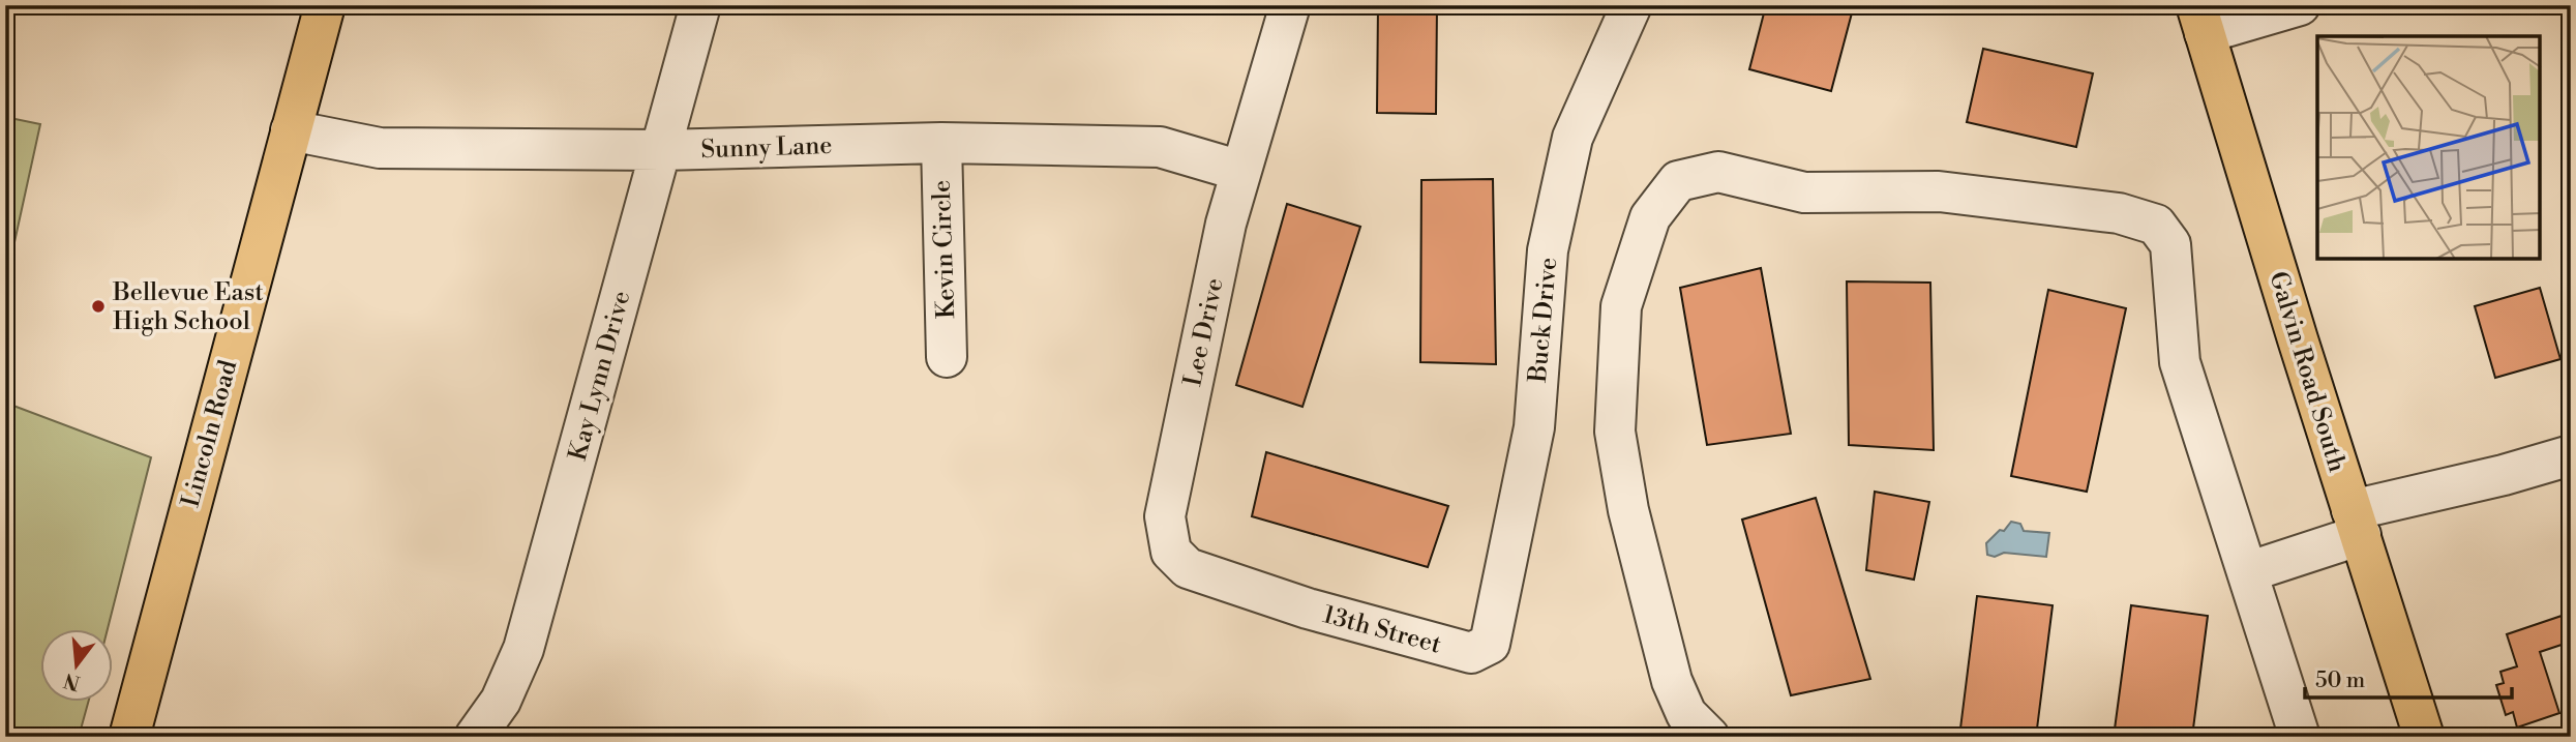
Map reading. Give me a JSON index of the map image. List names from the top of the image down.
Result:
{
  "streets": {
    "main road": ["Galvin Road South", "Lincoln Road"],
    "street": [
      "Sunny Lane",
      "Kevin Circle",
      "Buck Drive",
      "Lee Drive",
      "Kay Lynn Drive",
      "13th Street"
    ]
  },
  "crossings": [
    ["Sunny Lane", "Kevin Circle"],
    ["Sunny Lane", "Lee Drive"],
    ["Sunny Lane", "Kay Lynn Drive"],
    ["Sunny Lane", "Lincoln Road"],
    ["Buck Drive", "13th Street"],
    ["Lee Drive", "13th Street"]
  ],
  "places": ["Bellevue East High School"],
  "scale_bar": "50 m",
  "north": "bottom"
}
